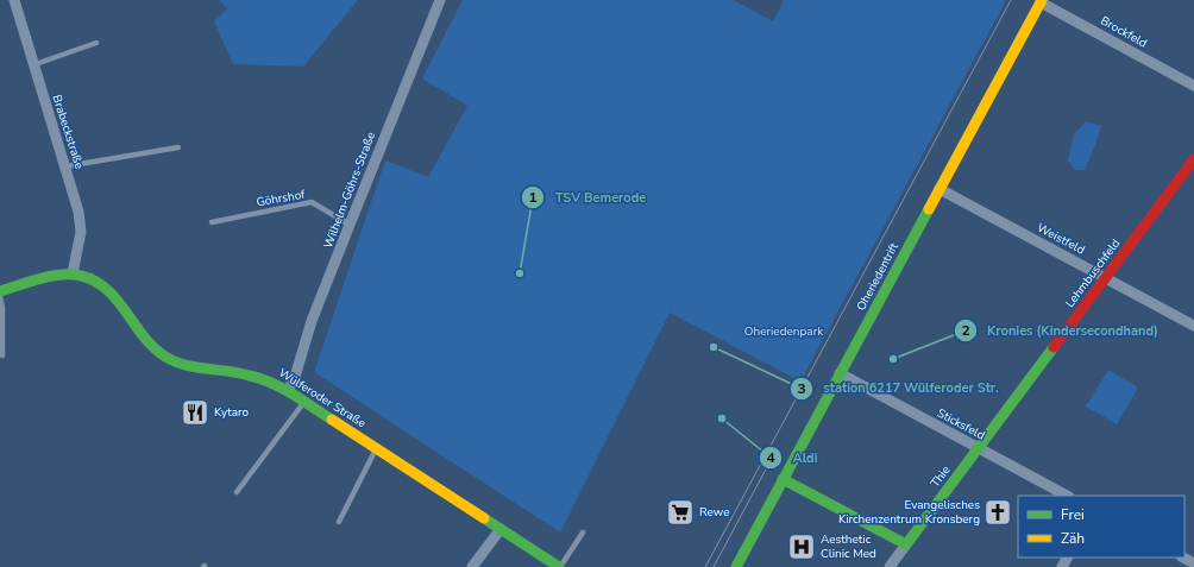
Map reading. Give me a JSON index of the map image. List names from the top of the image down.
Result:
{
  "streets": {
    "street": [
      "Brockfeld",
      "Brabeckstraße",
      "Wilhelm-Göhrs-Straße",
      "Weistfeld",
      "Lehmbuschfeld",
      "Oheriedentrift",
      "Wülferoder Straße",
      "Sticksfeld",
      "Thie"
    ],
    "lane": ["Göhrshof"]
  },
  "crossings": [
    ["Brockfeld", "Oheriedentrift"],
    ["Brabeckstraße", "Wülferoder Straße"],
    ["Wilhelm-Göhrs-Straße", "Göhrshof"],
    ["Wilhelm-Göhrs-Straße", "Wülferoder Straße"],
    ["Weistfeld", "Lehmbuschfeld"],
    ["Weistfeld", "Oheriedentrift"],
    ["Lehmbuschfeld", "Sticksfeld"],
    ["Lehmbuschfeld", "Thie"],
    ["Oheriedentrift", "Sticksfeld"],
    ["Sticksfeld", "Thie"]
  ],
  "parks": ["Oheriedenpark"],
  "places": {
    "other": [
      "TSV Bemerode",
      "station 6217 Wülferoder Str.",
      "Kronies (Kindersecondhand)",
      "Aldi"
    ],
    "restaurant": ["Kytaro"],
    "supermarket": ["Rewe"],
    "church": ["Evangelisches Kirchenzentrum Kronsberg"],
    "hospital": ["Aesthetic Clinic Med"]
  },
  "legend": ["Frei", "Zäh"]
}
